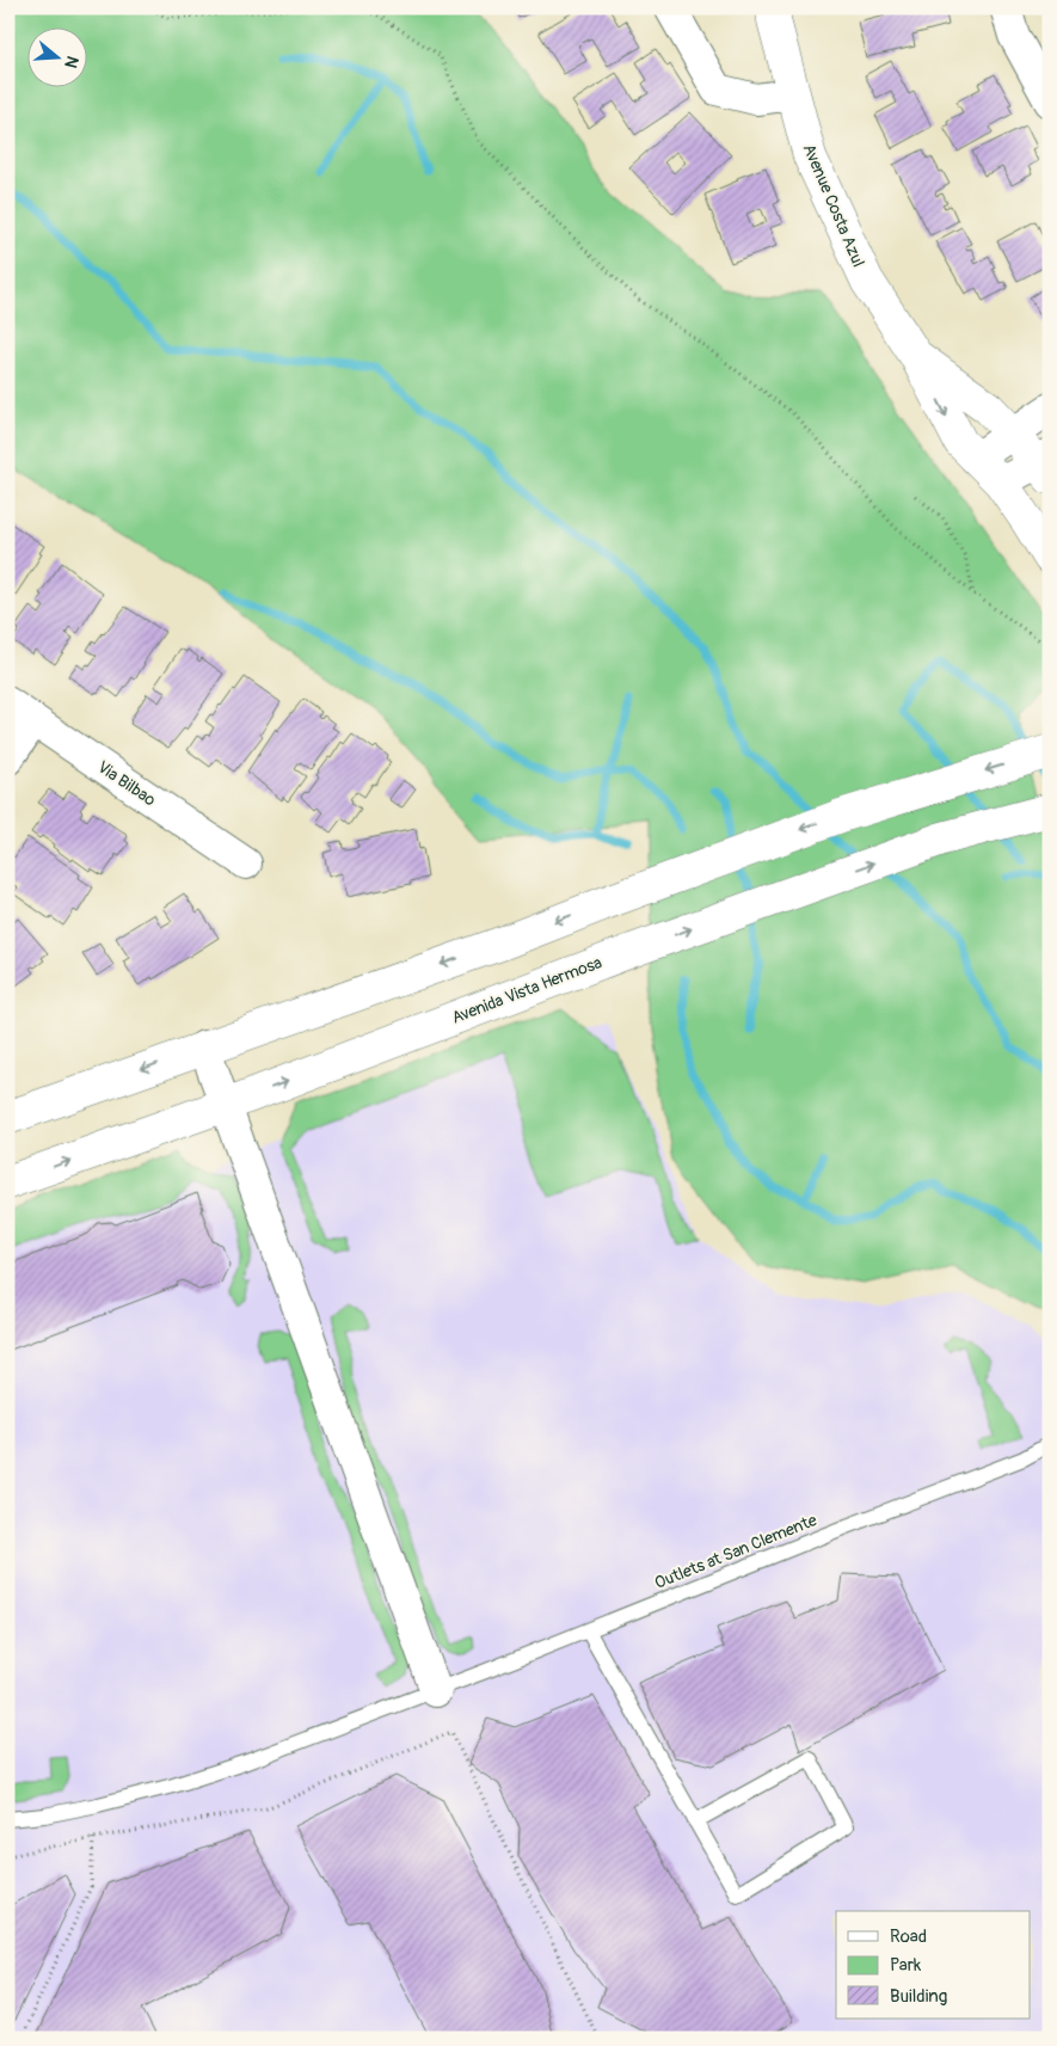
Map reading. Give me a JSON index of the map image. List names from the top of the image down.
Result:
{
  "streets": {
    "main road": ["Avenue Costa Azul", "Avenida Vista Hermosa"],
    "street": ["Via Bilbao"],
    "lane": ["Outlets at San Clemente"]
  },
  "legend": ["Road", "Park", "Building"],
  "north": "right"
}
